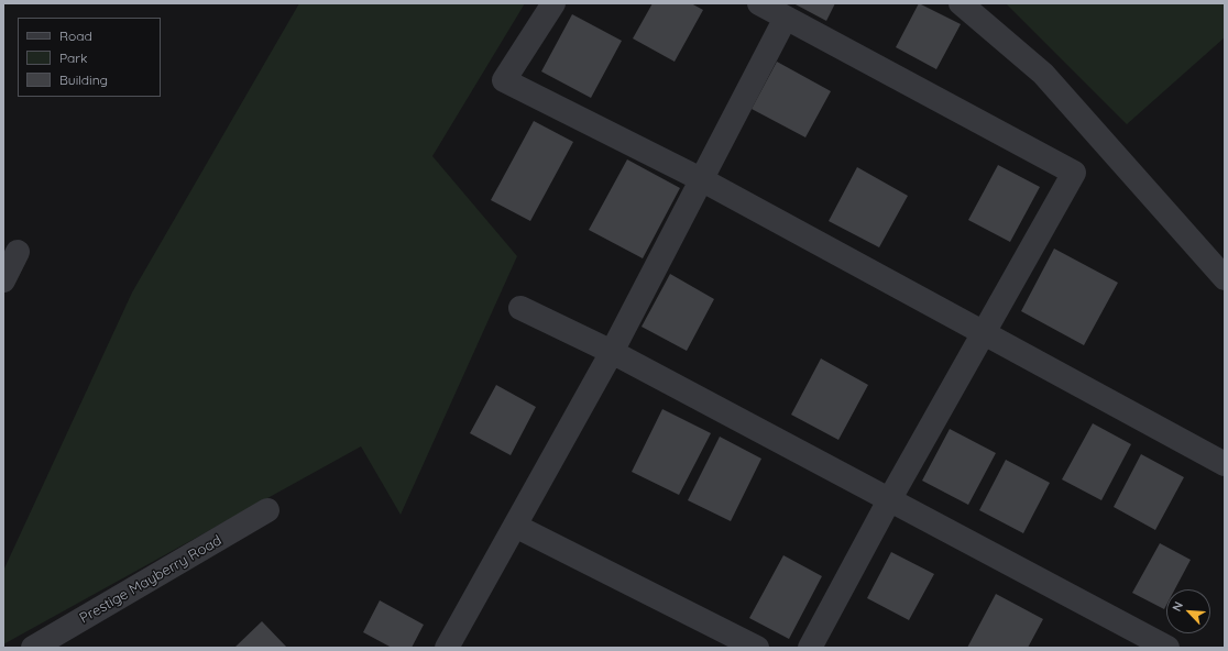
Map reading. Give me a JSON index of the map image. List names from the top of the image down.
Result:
{
  "streets": {
    "street": ["Prestige Mayberry Road"]
  },
  "legend": ["Road", "Park", "Building"],
  "north": "top left"
}
